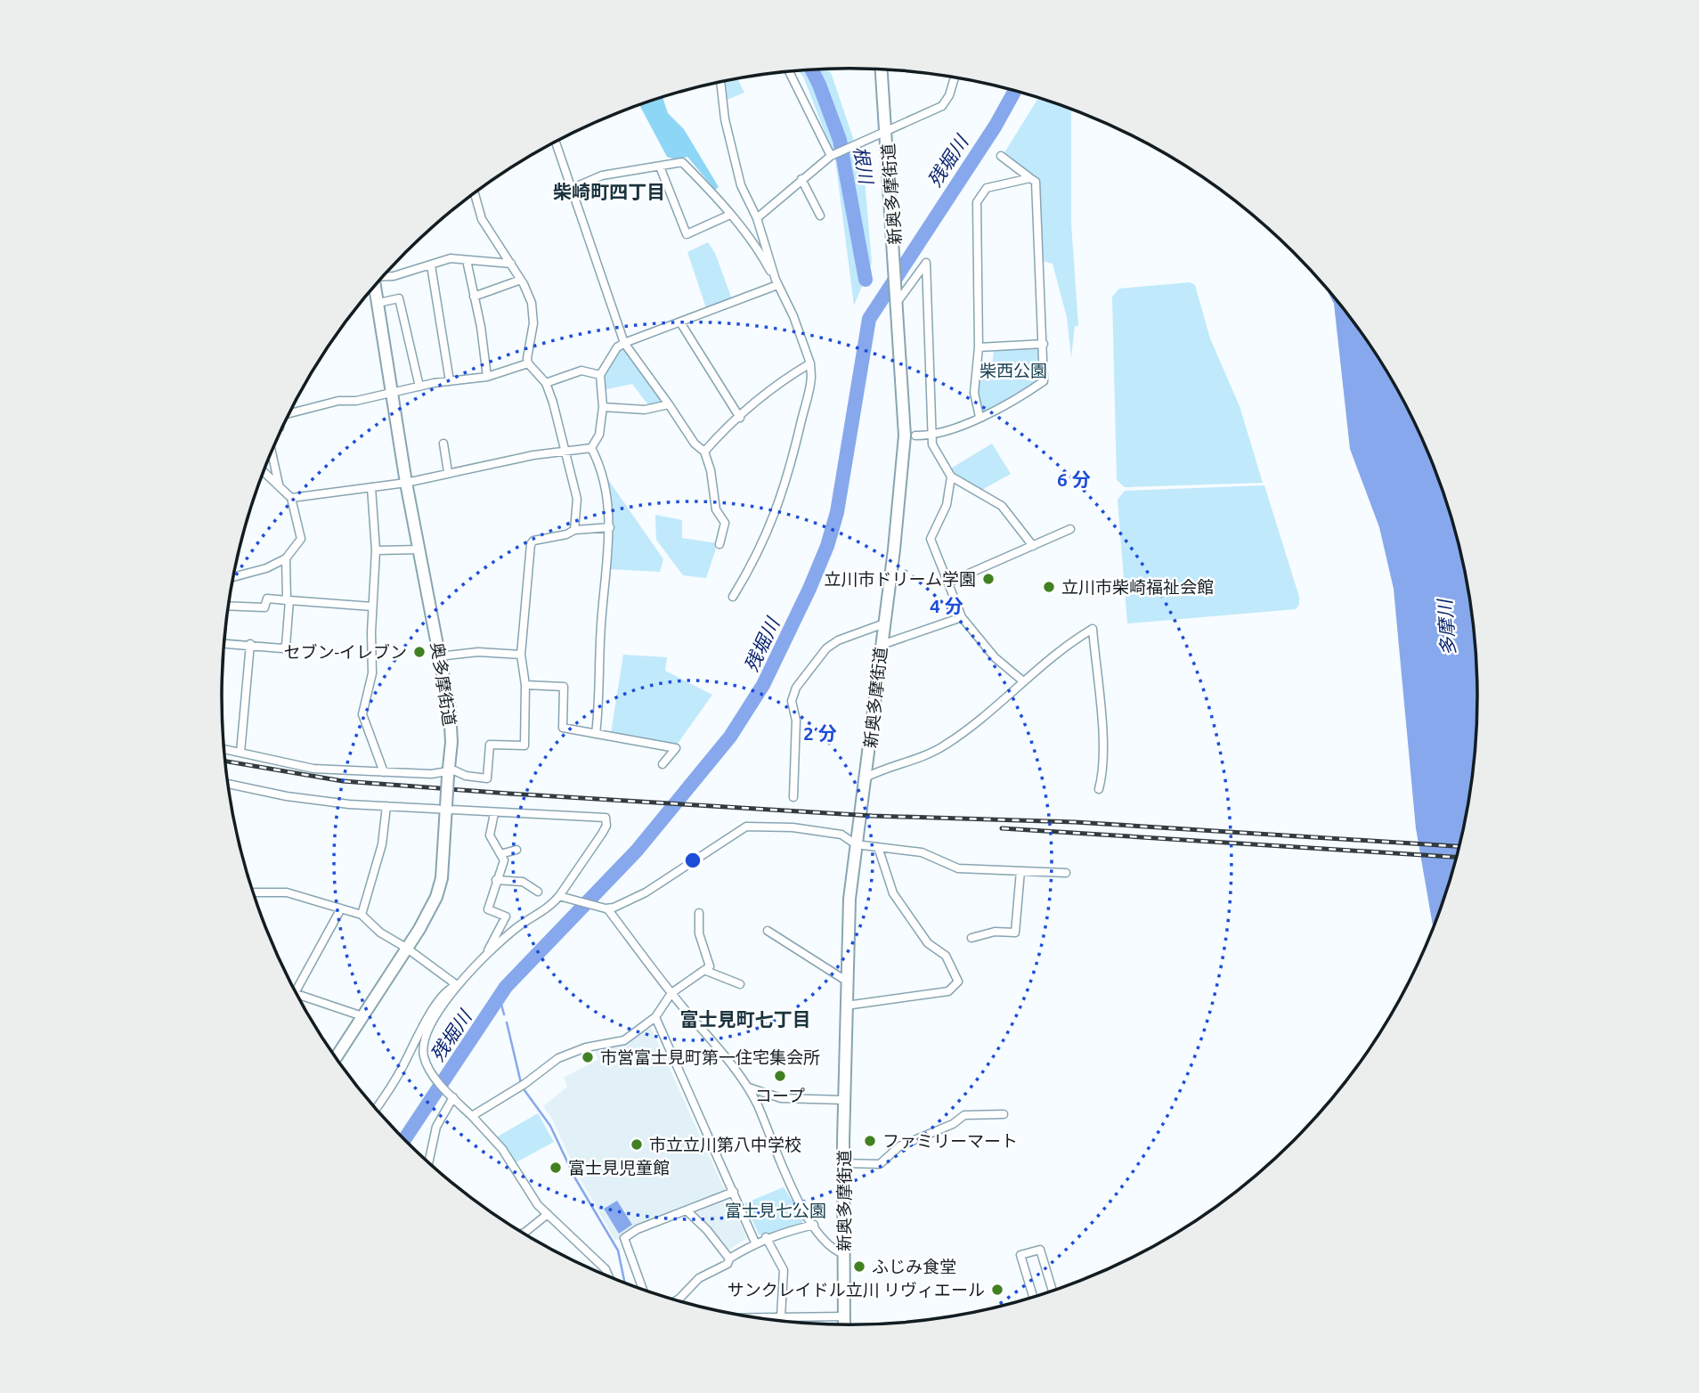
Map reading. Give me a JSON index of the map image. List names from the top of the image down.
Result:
{
  "streets": {
    "main road": ["新奥多摩街道", "奥多摩街道"]
  },
  "districts": ["柴崎町四丁目", "富士見町七丁目"],
  "water": ["残堀川", "根川", "多摩川"],
  "parks": ["柴西公園", "富士見七公園"],
  "places": [
    "立川市ドリーム学園",
    "立川市柴崎福祉会館",
    "セブン-イレブン",
    "市営富士見町第一住宅集会所",
    "コープ",
    "ファミリーマート",
    "市立立川第八中学校",
    "富士見児童館",
    "ふじみ食堂",
    "サンクレイドル立川 リヴィエール"
  ],
  "rings": ["6 分", "4 分", "2 分"]
}
